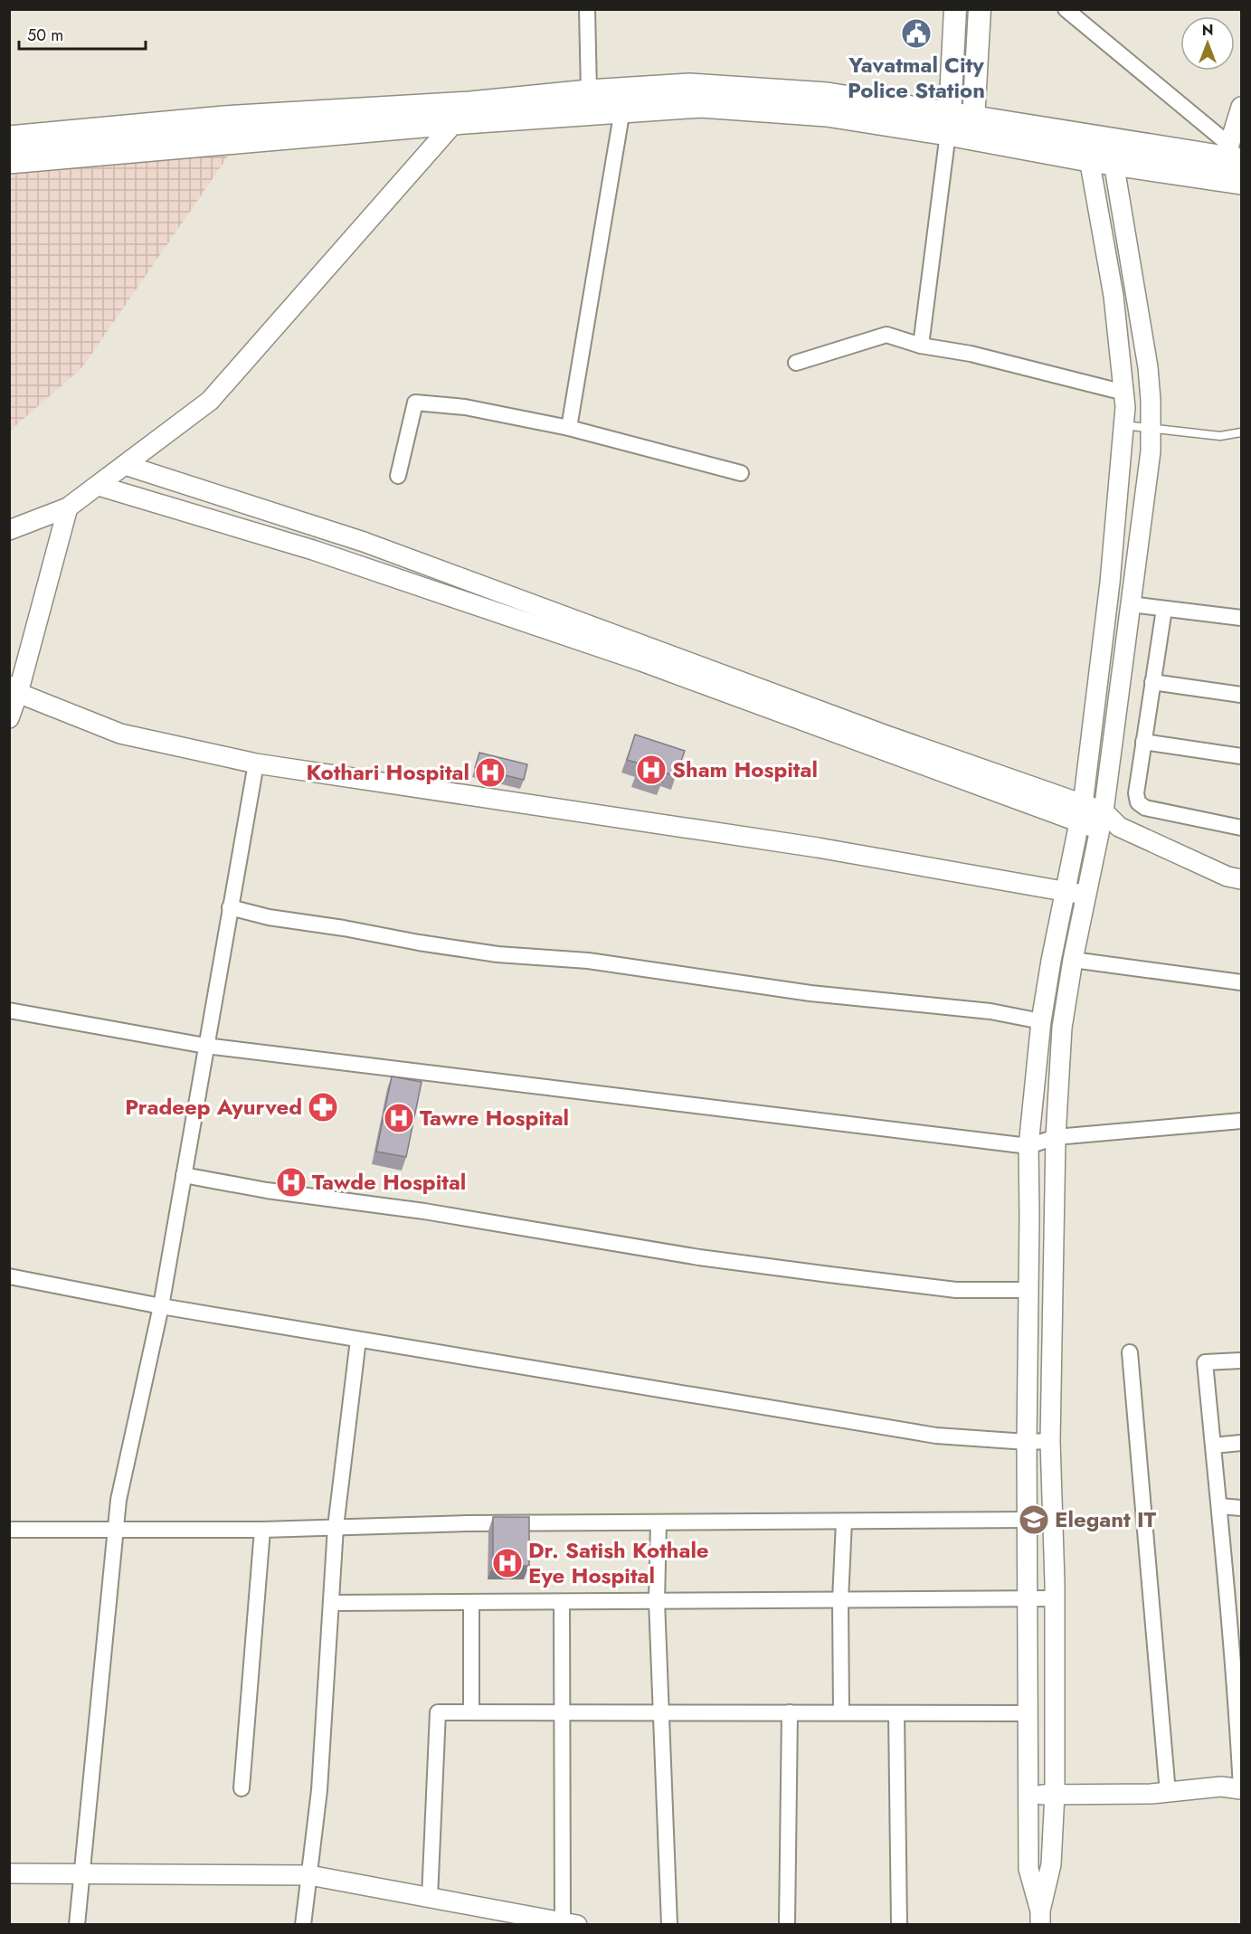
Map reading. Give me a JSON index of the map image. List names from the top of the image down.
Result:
{
  "places": {
    "public building": ["Yavatmal City Police Station"],
    "hospital": [
      "Sham Hospital",
      "Kothari Hospital",
      "Tawre Hospital",
      "Tawde Hospital",
      "Dr. Satish Kothale Eye Hospital"
    ],
    "pharmacy": ["Pradeep Ayurved"],
    "school or university": ["Elegant IT"]
  },
  "scale_bar": "50 m",
  "north": "top"
}
